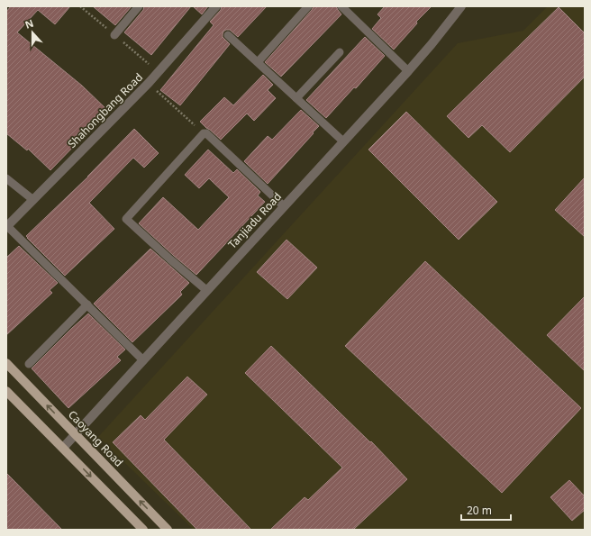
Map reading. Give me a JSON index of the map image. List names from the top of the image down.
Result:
{
  "streets": {
    "main road": ["Caoyang Road"],
    "street": ["Shahongbang Road", "Tanjiadu Road"]
  },
  "crossings": [
    ["Tanjiadu Road", "Caoyang Road"]
  ],
  "scale_bar": "20 m",
  "north": "top"
}
